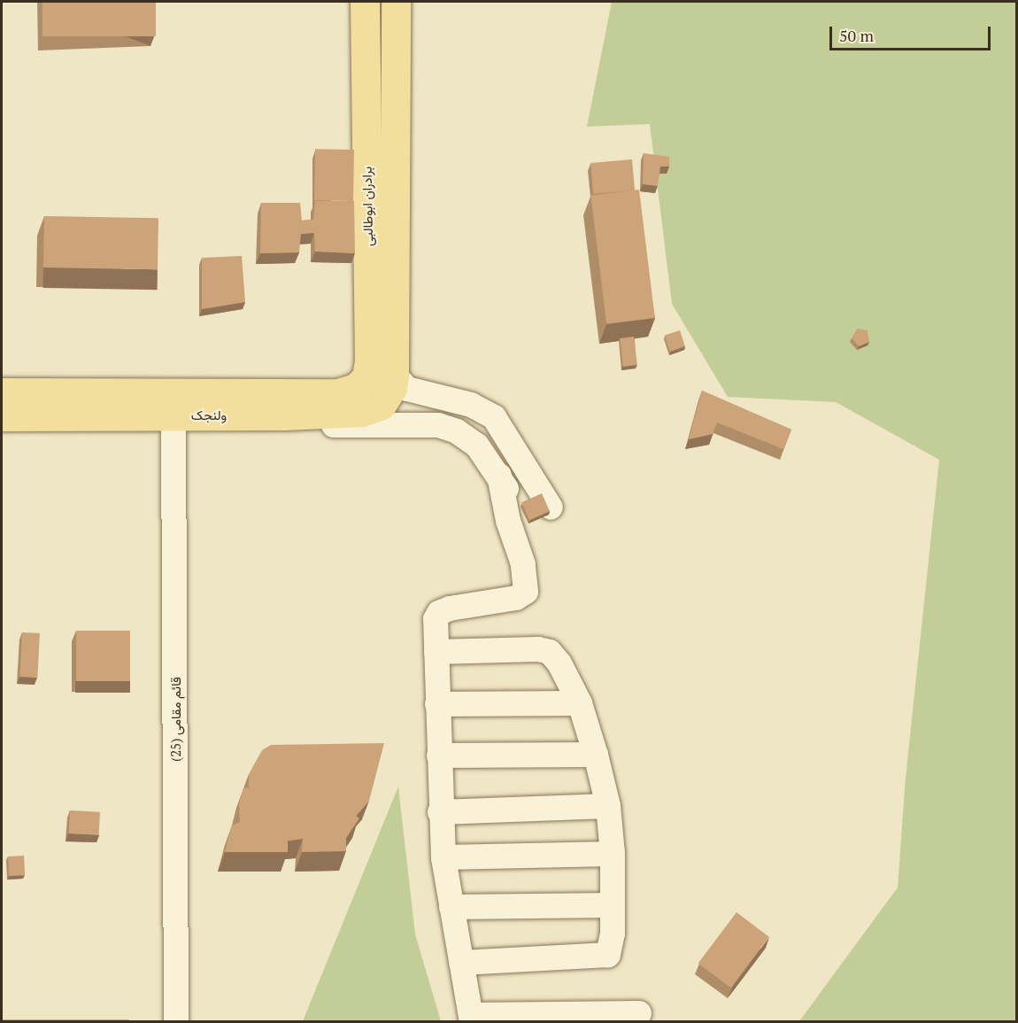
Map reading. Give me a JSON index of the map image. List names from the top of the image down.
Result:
{
  "streets": {
    "main road": ["برادران ابوطالبی", "ولنجک"],
    "street": ["قائم مقامی (25)"]
  },
  "crossings": [
    ["برادران ابوطالبی", "ولنجک"],
    ["ولنجک", "قائم مقامی (25)"]
  ],
  "scale_bar": "50 m"
}
